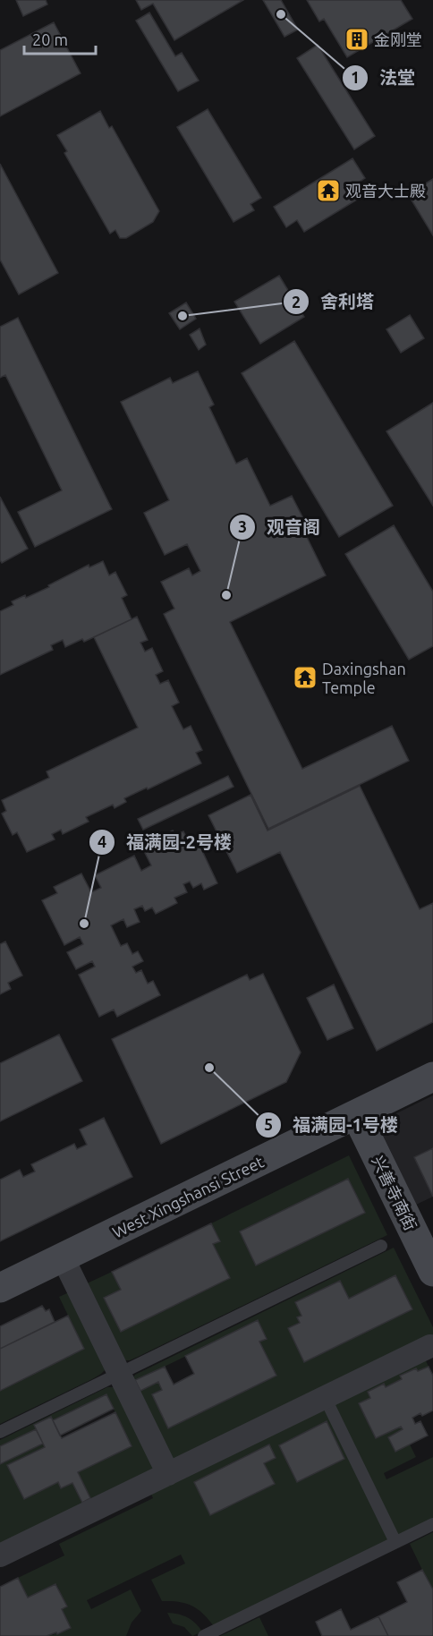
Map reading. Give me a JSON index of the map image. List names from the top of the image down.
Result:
{
  "streets": {
    "street": ["兴善寺南街", "West Xingshansi Street"]
  },
  "crossings": [
    ["兴善寺南街", "West Xingshansi Street"]
  ],
  "places": {
    "other": [
      "法堂",
      "舍利塔",
      "观音阁",
      "福满园-2号楼",
      "福满园-1号楼"
    ],
    "building": ["金刚堂"],
    "temple": ["观音大士殿", "Daxingshan Temple"]
  },
  "scale_bar": "20 m"
}
